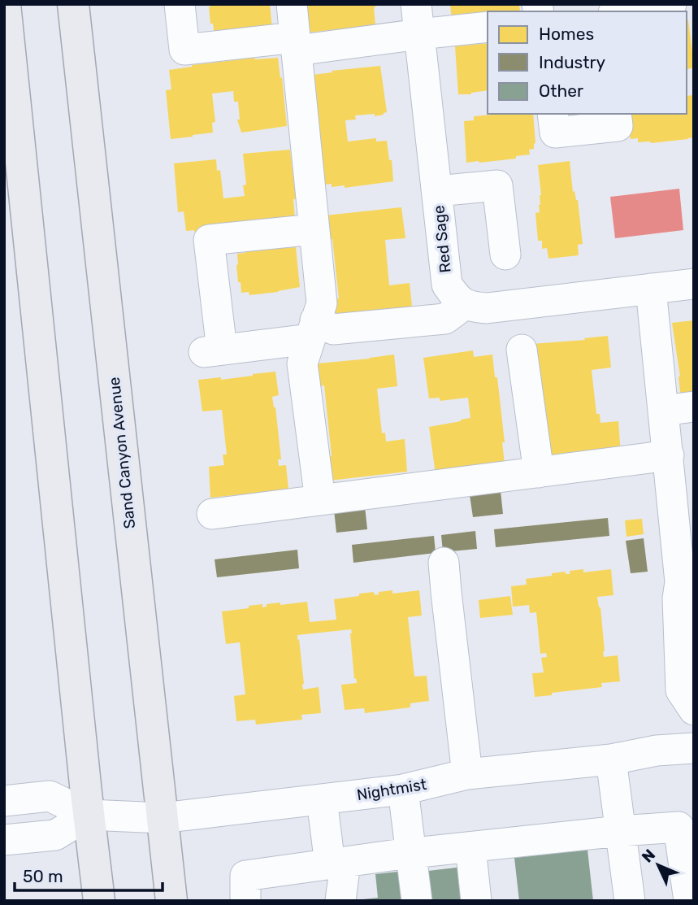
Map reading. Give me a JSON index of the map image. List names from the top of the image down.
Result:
{
  "streets": {
    "main road": ["Sand Canyon Avenue"],
    "street": ["Red Sage", "Nightmist"]
  },
  "crossings": [
    ["Sand Canyon Avenue", "Nightmist"]
  ],
  "legend": ["Homes", "Industry", "Other"],
  "scale_bar": "50 m",
  "north": "top left"
}
